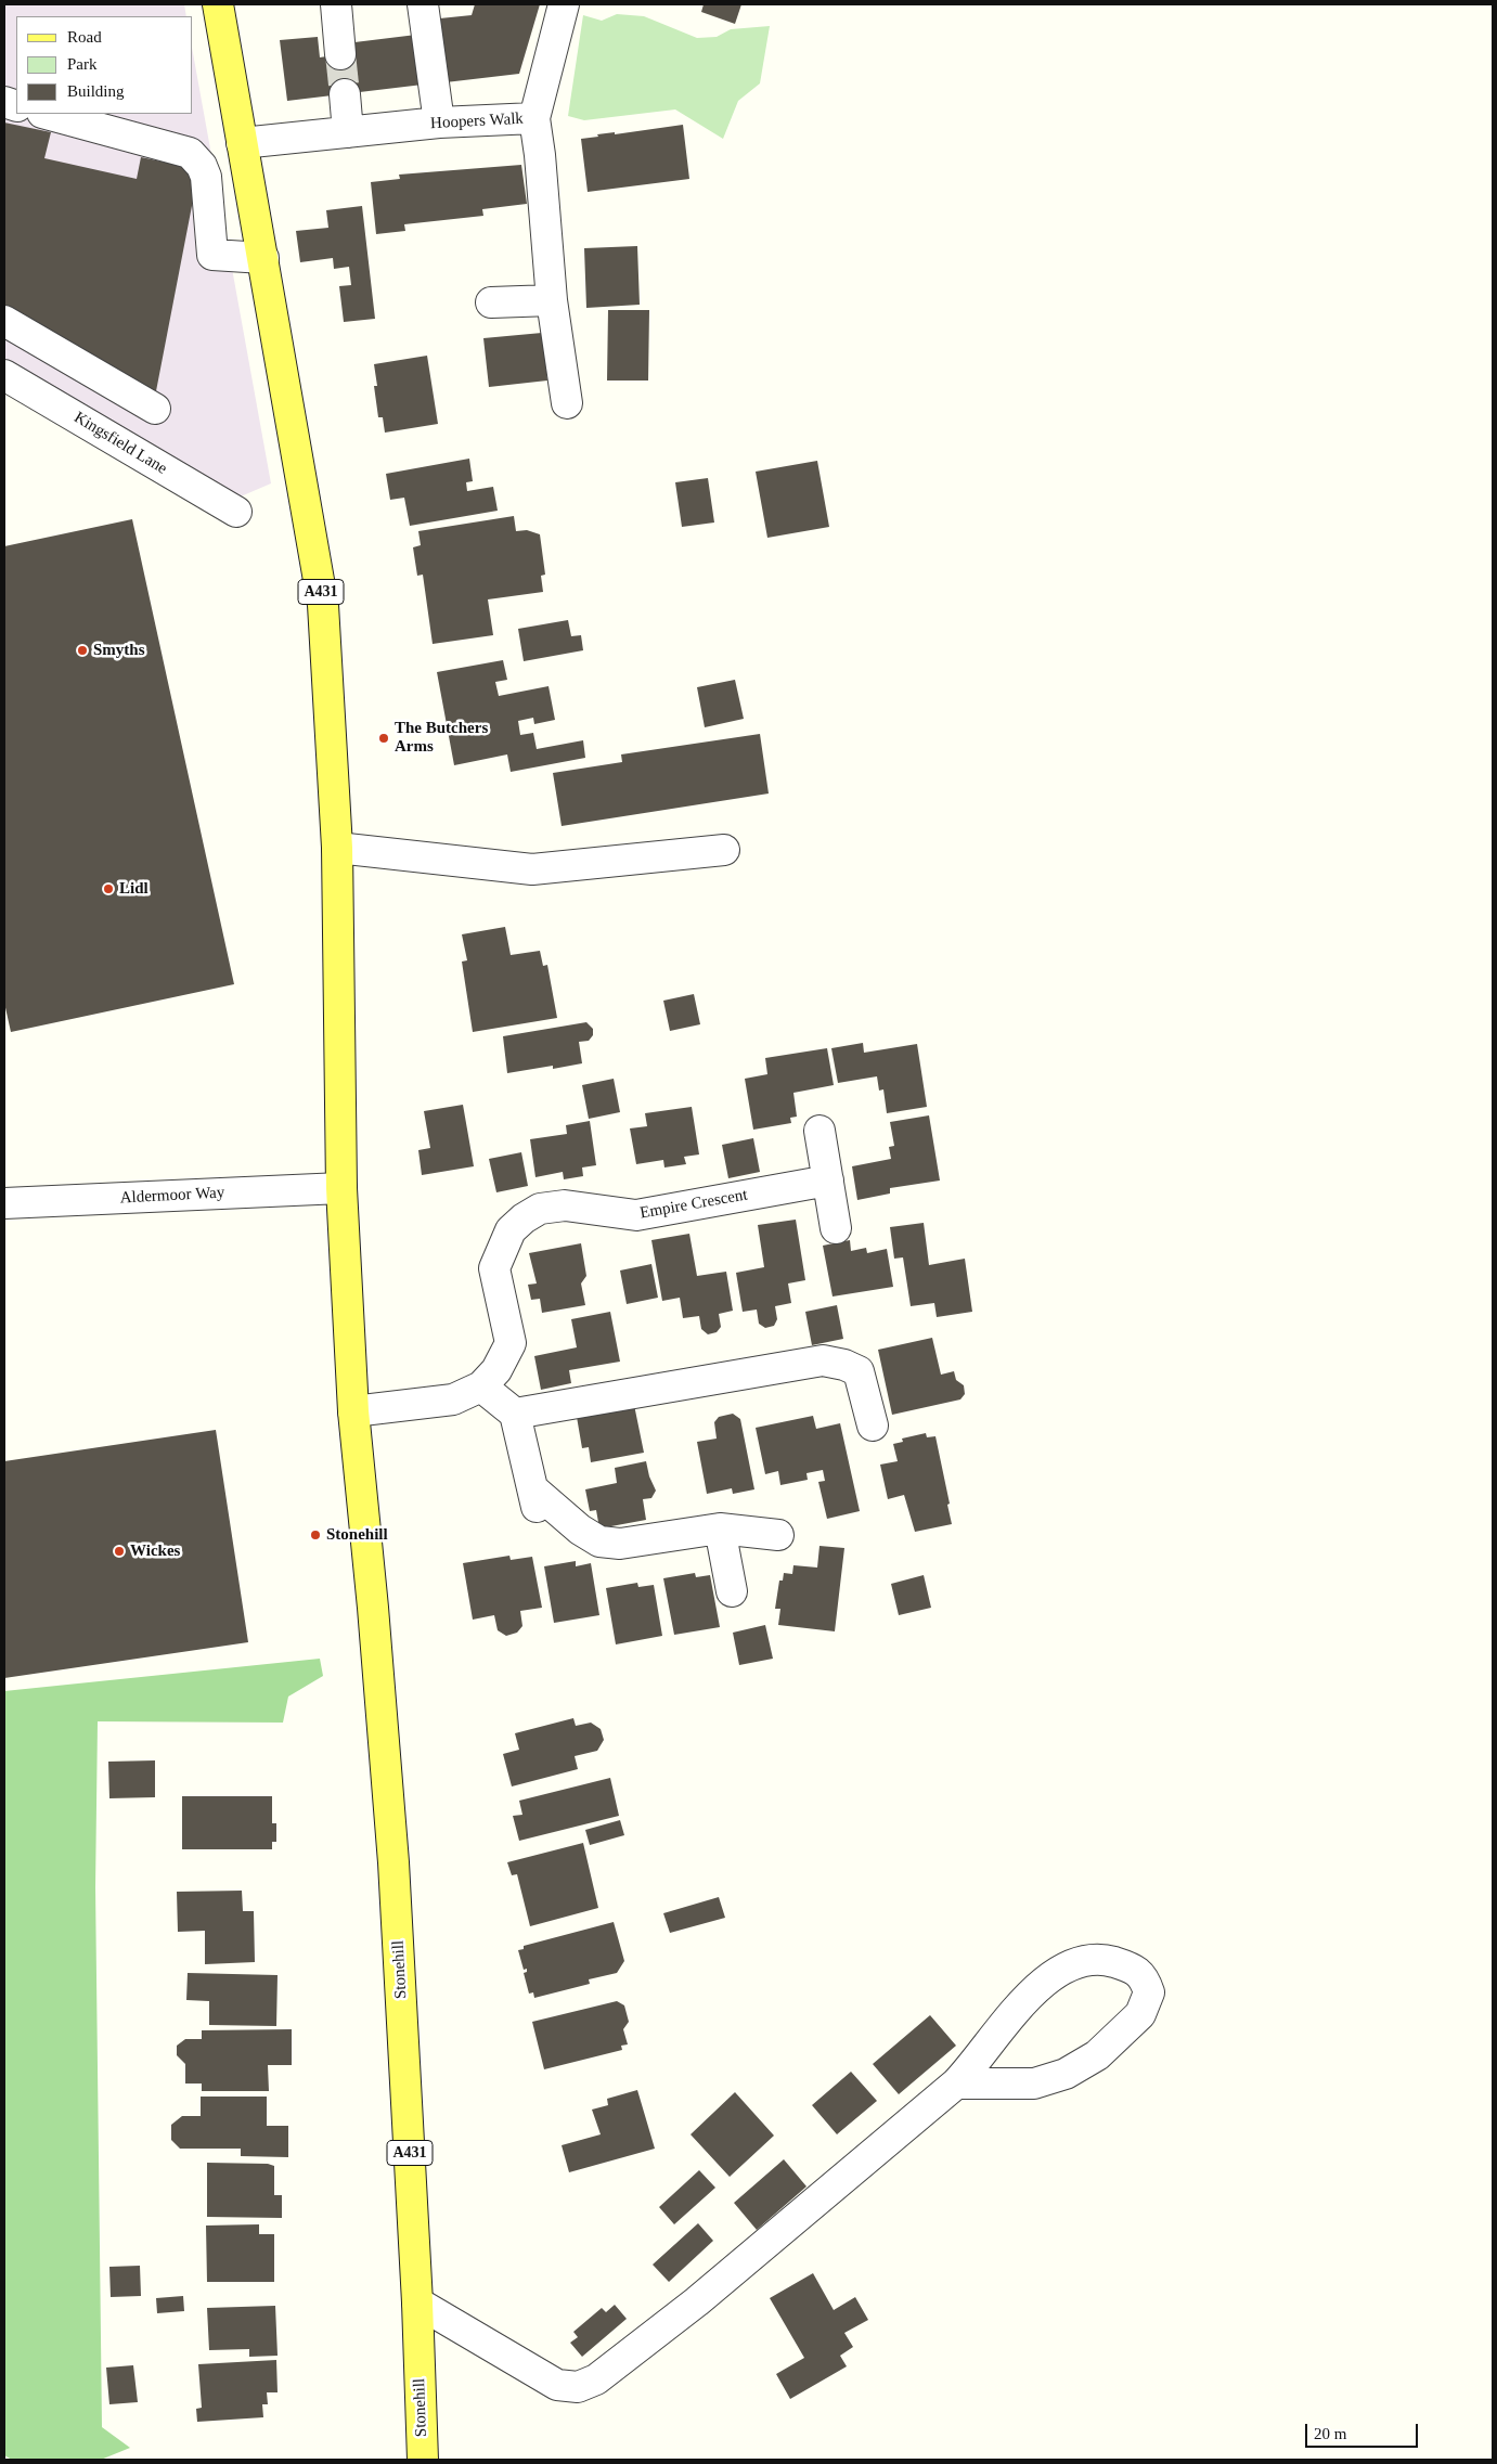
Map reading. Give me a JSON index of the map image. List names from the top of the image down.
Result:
{
  "streets": {
    "main road": ["A431", "Stonehill"],
    "street": [
      "Hoopers Walk",
      "Kingsfield Lane",
      "Aldermoor Way",
      "Empire Crescent"
    ]
  },
  "crossings": [
    ["Hoopers Walk", "A431"],
    ["A431", "Aldermoor Way"],
    ["A431", "Stonehill"],
    ["Aldermoor Way", "Stonehill"],
    ["Empire Crescent", "Stonehill"]
  ],
  "places": [
    "Smyths",
    "The Butchers Arms",
    "Lidl",
    "Stonehill",
    "Wickes"
  ],
  "legend": ["Road", "Park", "Building"],
  "scale_bar": "20 m"
}
